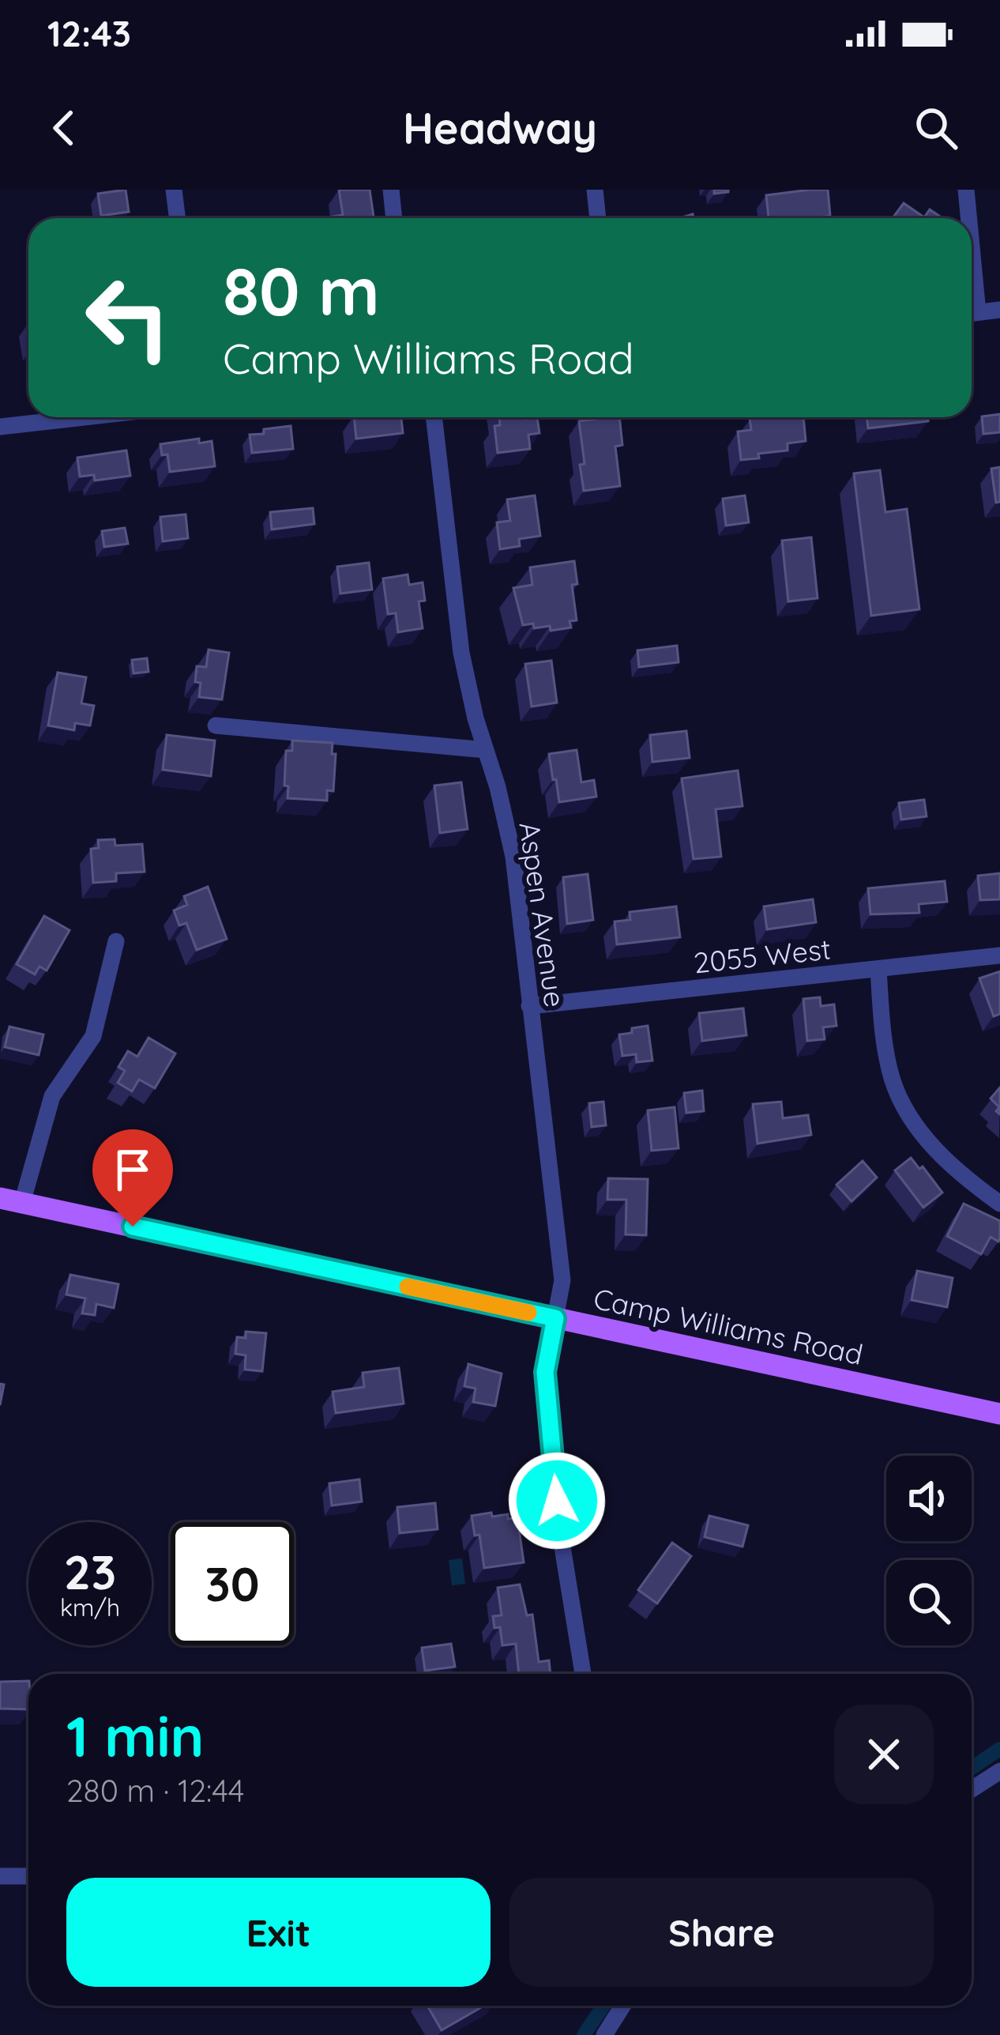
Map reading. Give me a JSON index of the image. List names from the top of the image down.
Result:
{
  "streets": {
    "main road": ["Camp Williams Road"],
    "street": ["Aspen Avenue", "2055 West"]
  },
  "crossings": [
    ["Aspen Avenue", "2055 West"],
    ["Aspen Avenue", "Camp Williams Road"]
  ],
  "page": {
    "status": "12:43",
    "header": "Headway",
    "turn": ["80 m", "Camp Williams Road"],
    "speed": "23 km/h",
    "limit": "30",
    "heading": ["1 min", "280 m · 12:44"],
    "buttons": ["Exit", "Share"]
  }
}
